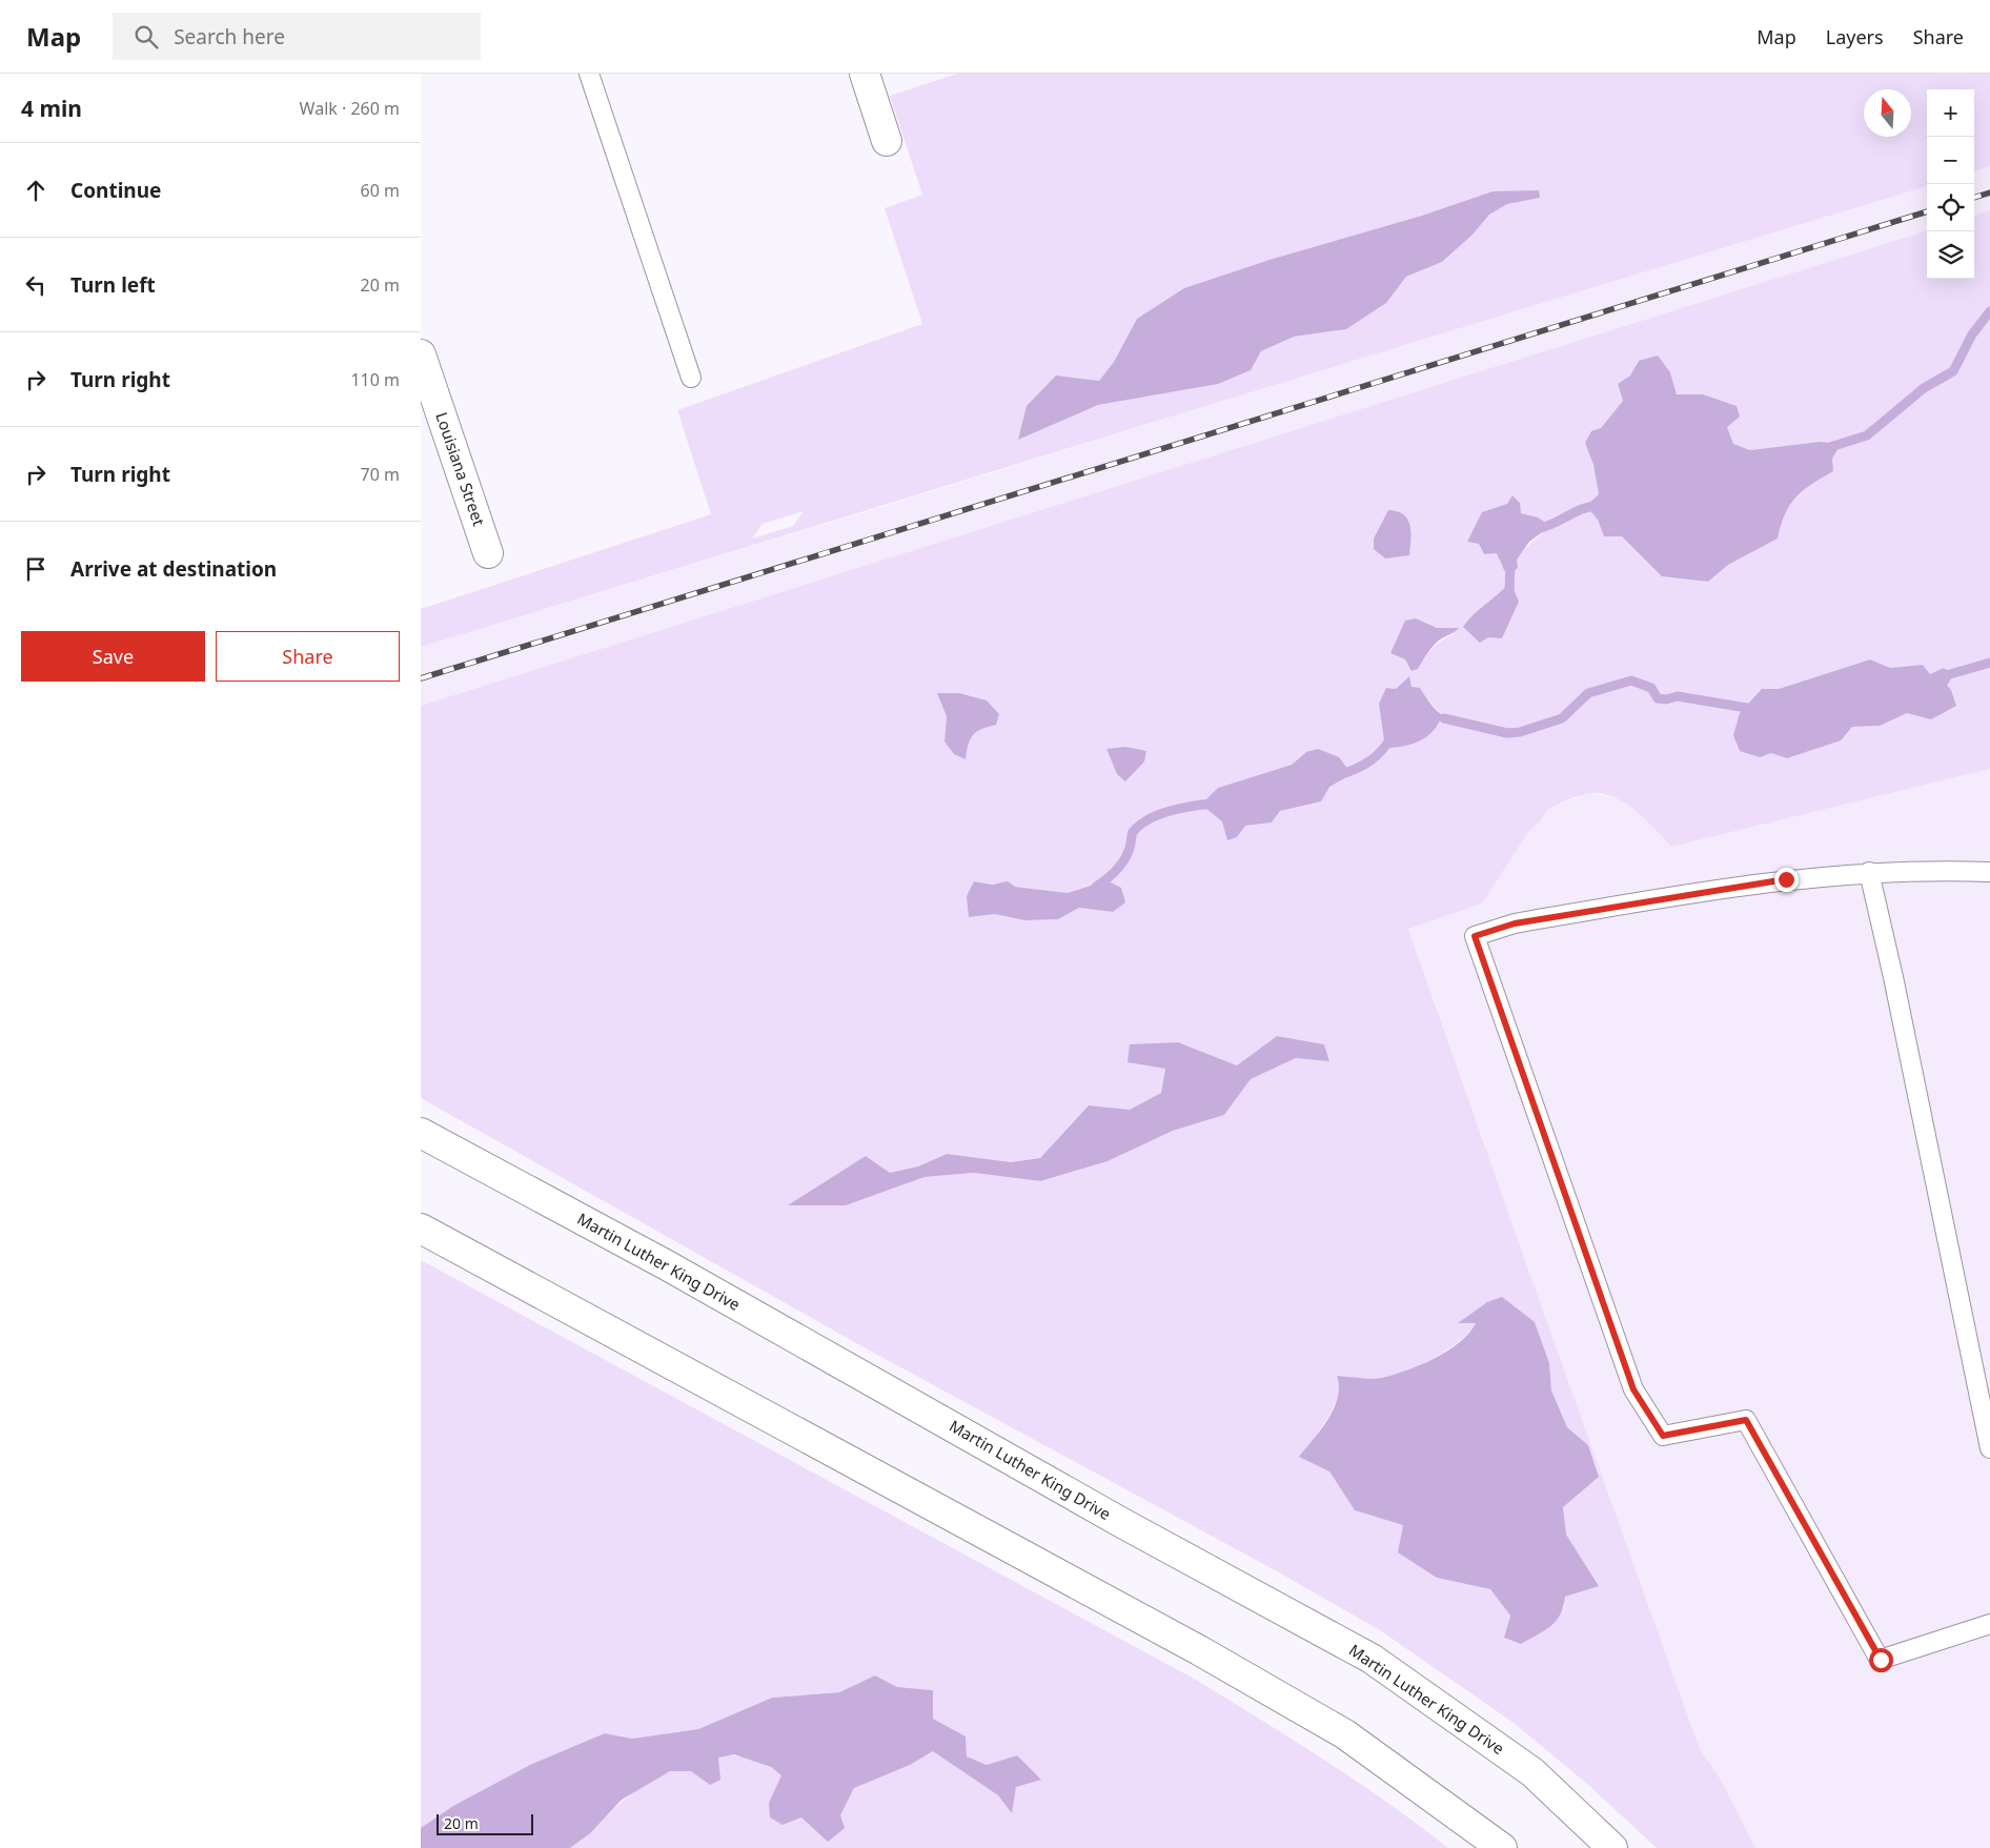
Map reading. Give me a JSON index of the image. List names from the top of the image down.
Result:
{
  "streets": {
    "main road": ["Louisiana Street", "Martin Luther King Drive"]
  },
  "scale_bar": "20 m",
  "north": "top",
  "page": {
    "header": "Map",
    "search": "Search here",
    "nav": ["Map", "Layers", "Share"],
    "heading": ["4 min", "Walk · 260 m"],
    "map_buttons": ["+", "−"],
    "list": [
      ["Continue", "60 m"],
      ["Turn left", "20 m"],
      ["Turn right", "110 m"],
      ["Turn right", "70 m"],
      "Arrive at destination"
    ],
    "buttons": ["Save", "Share"],
    "scale": "20 m"
  }
}
